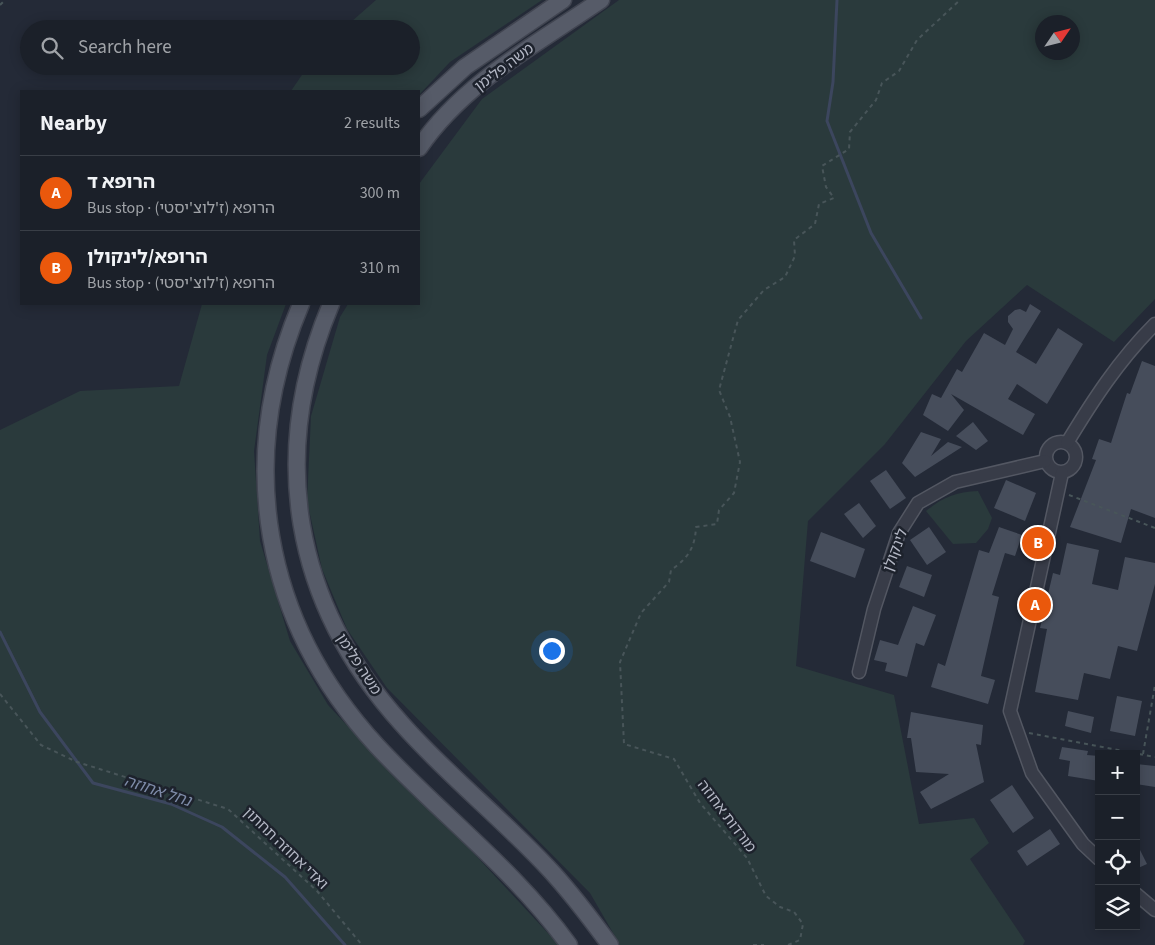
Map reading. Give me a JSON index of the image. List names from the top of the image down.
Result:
{
  "streets": {
    "main road": ["משה פלימן"],
    "street": ["לינקולן"],
    "path": ["מורדות אחוזה", "ואדי אחוזה תחתון"]
  },
  "water": ["נחל אחוזה"],
  "north": "top right",
  "page": {
    "search": "Search here",
    "heading": ["Nearby", "2 results"],
    "list": [
      {
        "mark": "A",
        "name": "הרופא ד",
        "note": "Bus stop · הרופא (ז'לוצ'יסטי)",
        "value": "300 m"
      },
      {
        "mark": "B",
        "name": "הרופא/לינקולן",
        "note": "Bus stop · הרופא (ז'לוצ'יסטי)",
        "value": "310 m"
      }
    ],
    "pins": ["B", "A"],
    "map_buttons": ["+", "−"]
  }
}
